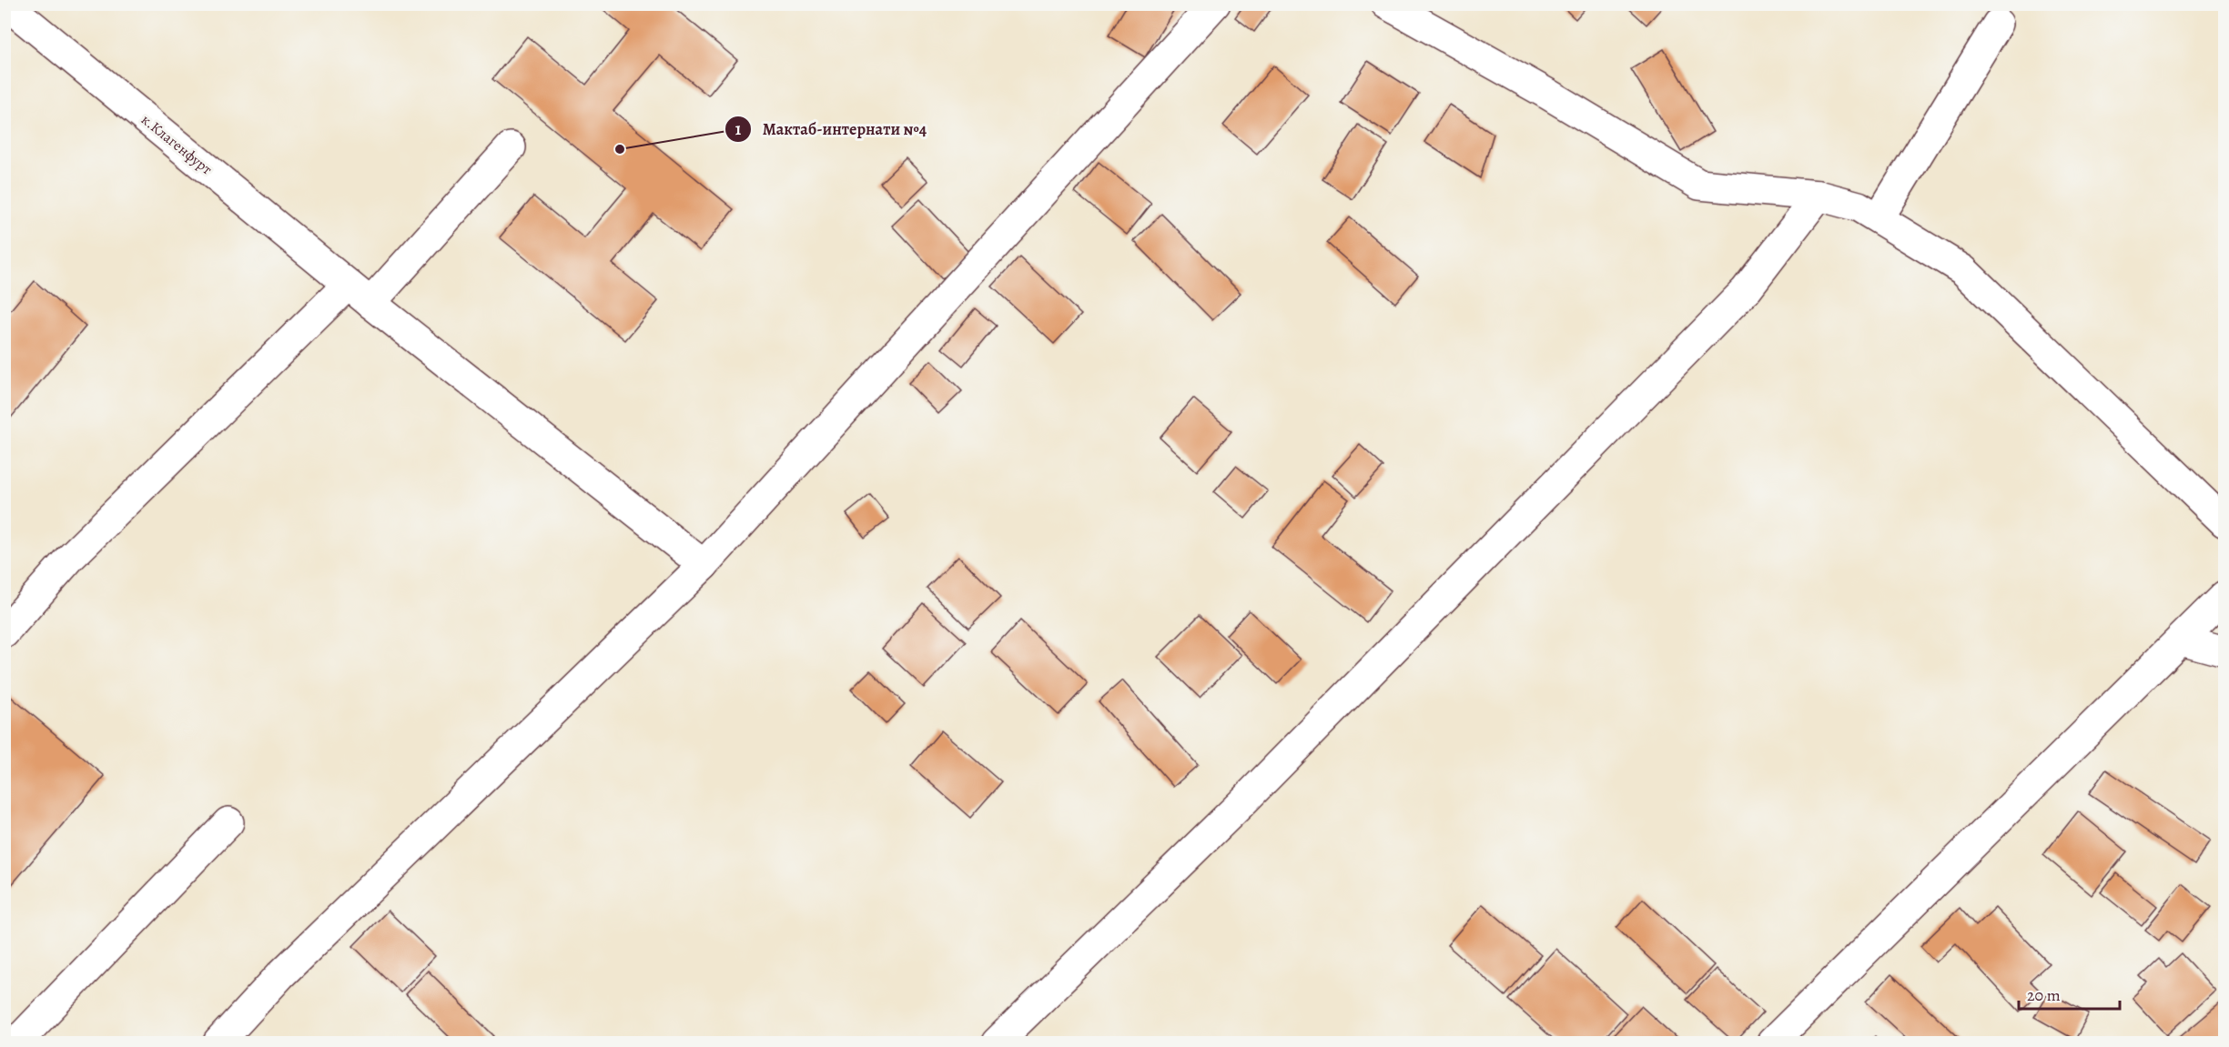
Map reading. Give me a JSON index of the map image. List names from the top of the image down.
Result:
{
  "streets": {
    "street": ["к.Клагенфурт"]
  },
  "places": ["Мактаб-интернати №4"],
  "scale_bar": "20 m"
}
